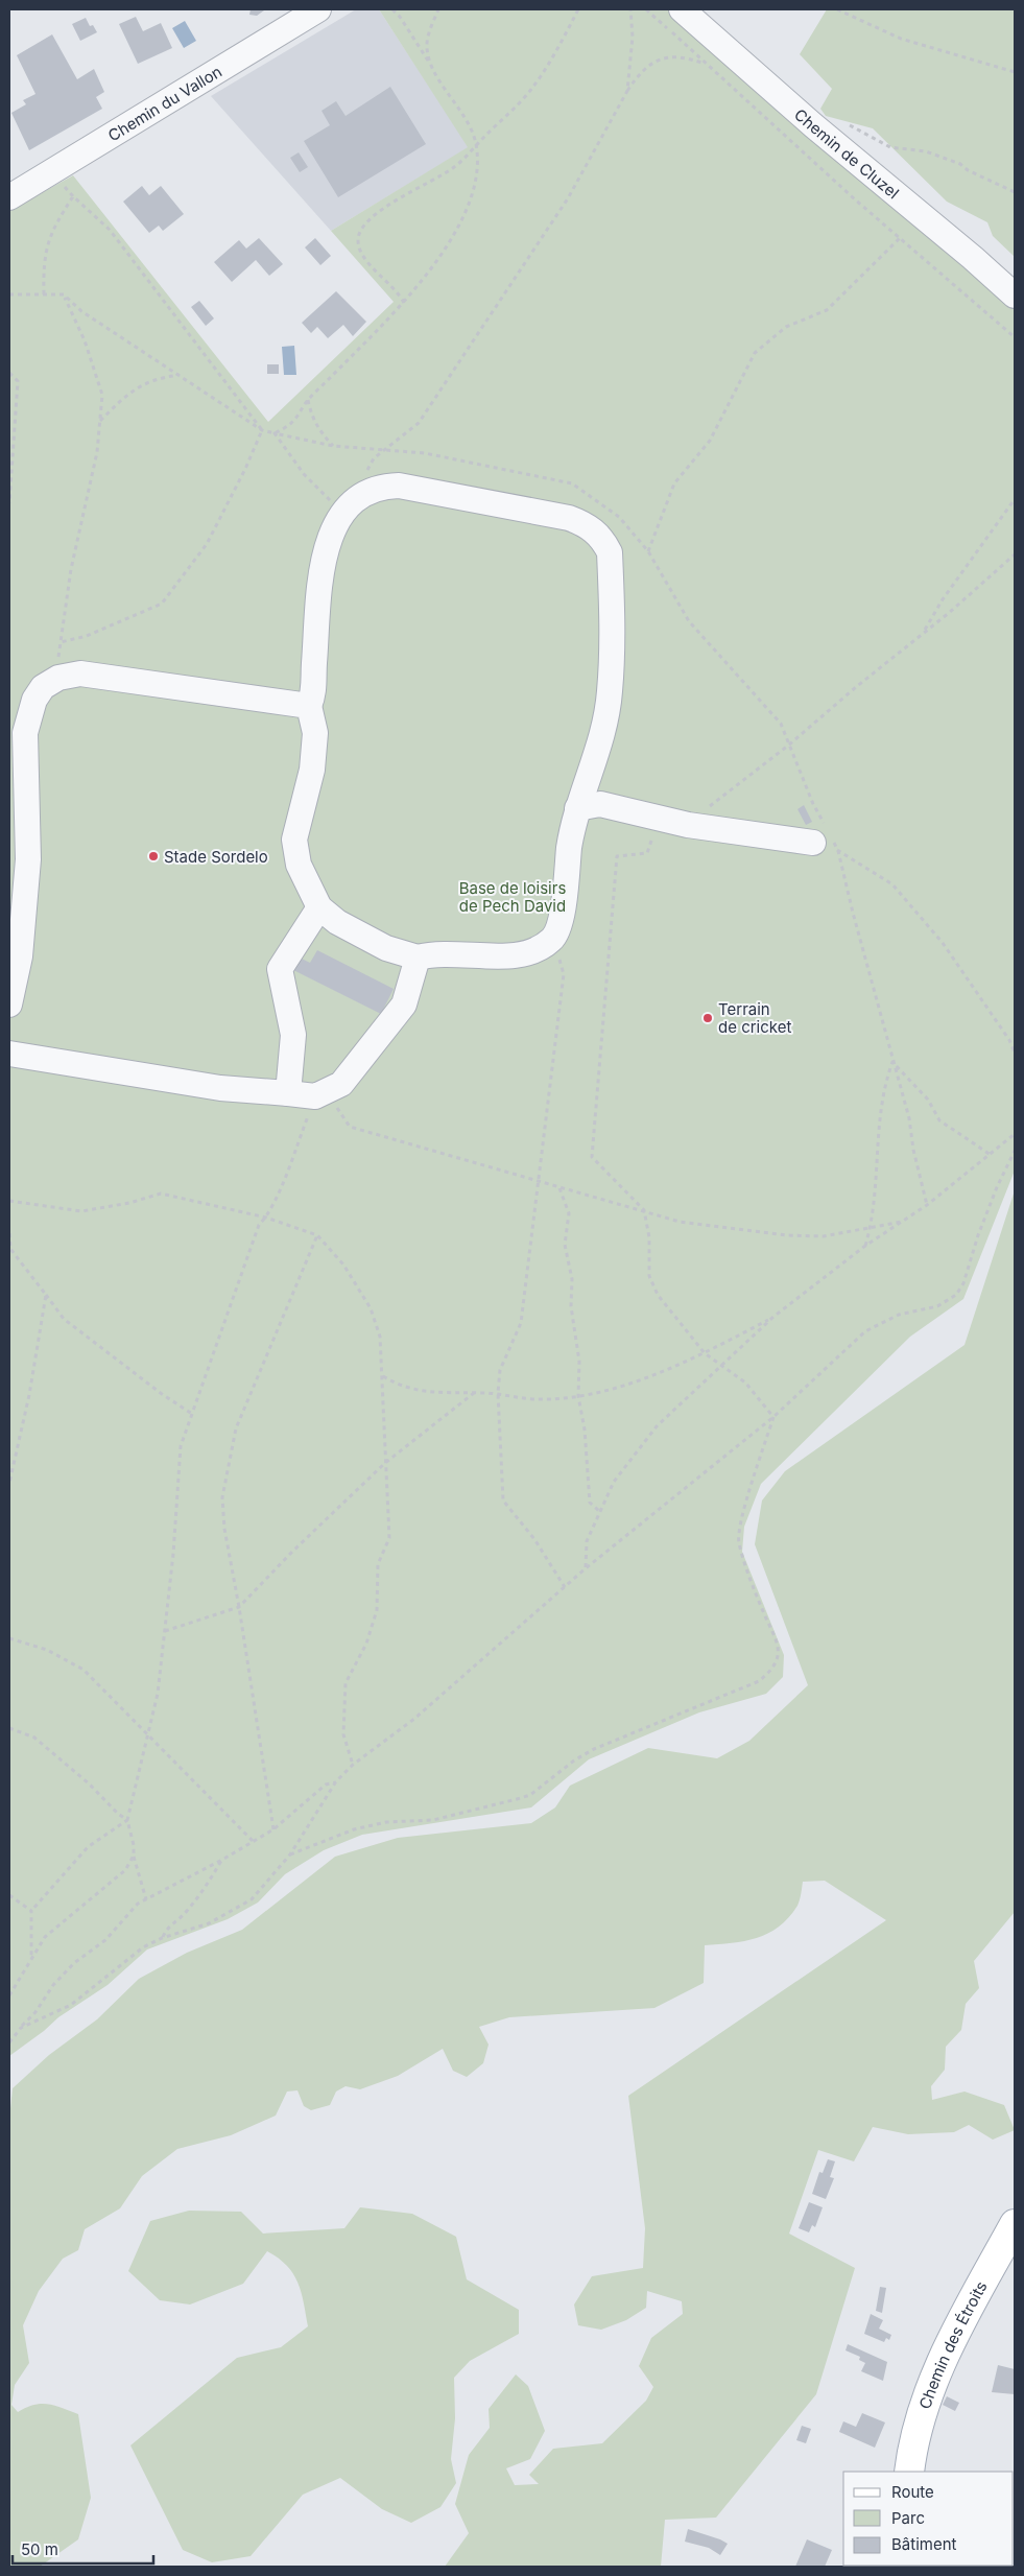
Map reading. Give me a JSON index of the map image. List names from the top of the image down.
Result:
{
  "streets": {
    "main road": ["Chemin des Étroits"],
    "street": ["Chemin du Vallon", "Chemin de Cluzel"]
  },
  "parks": ["Base de loisirs de Pech David"],
  "places": ["Stade Sordelo", "Terrain de cricket"],
  "legend": ["Route", "Parc", "Bâtiment"],
  "scale_bar": "50 m"
}
